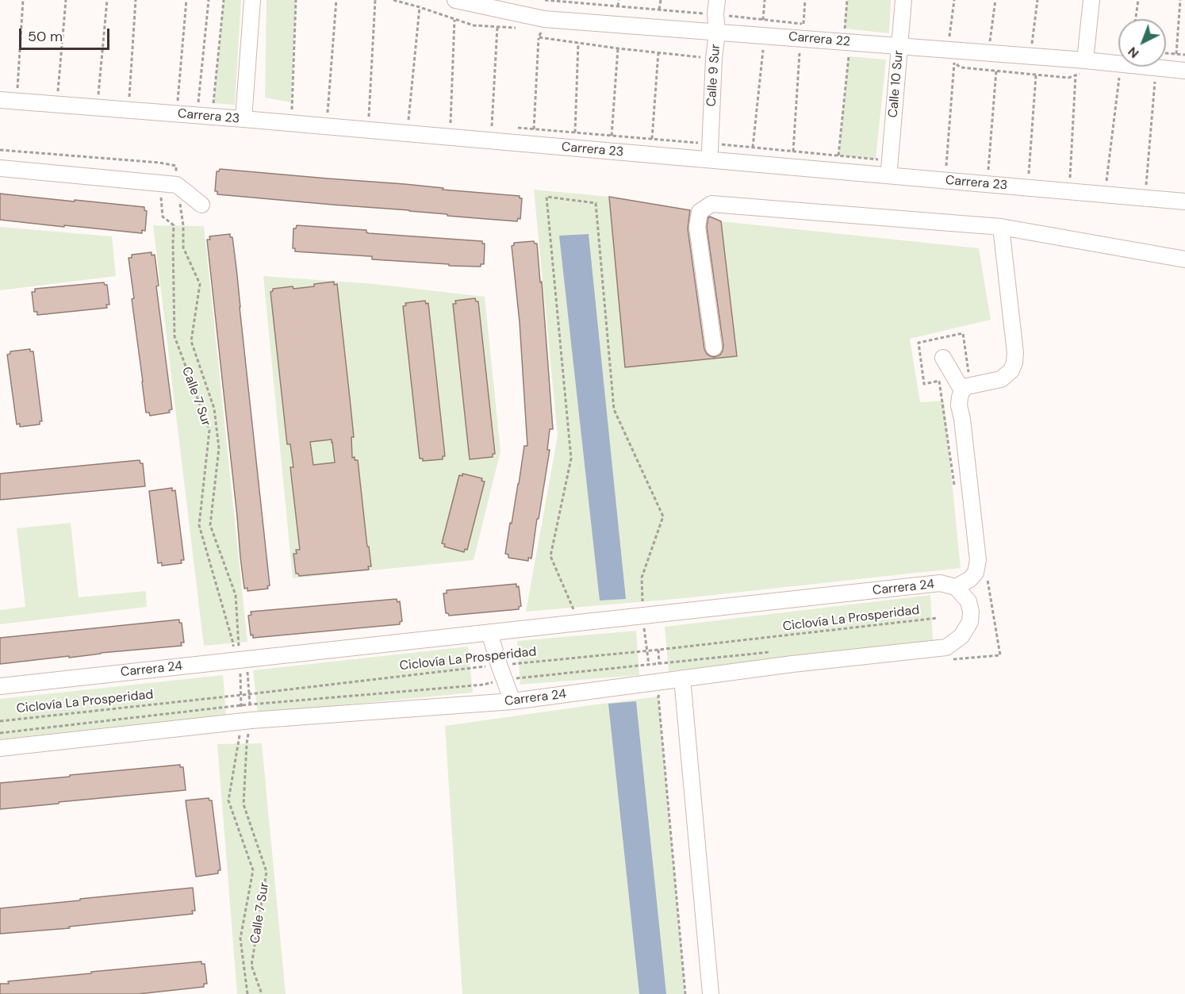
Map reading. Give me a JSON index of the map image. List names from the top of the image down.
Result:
{
  "streets": {
    "street": [
      "Carrera 22",
      "Calle 9 Sur",
      "Calle 10 Sur",
      "Carrera 23",
      "Carrera 24"
    ],
    "path": ["Calle 7 Sur", "Ciclovía La Prosperidad"]
  },
  "crossings": [
    ["Carrera 22", "Calle 9 Sur"],
    ["Carrera 22", "Calle 10 Sur"],
    ["Calle 7 Sur", "Carrera 24"]
  ],
  "scale_bar": "50 m",
  "north": "bottom left"
}
